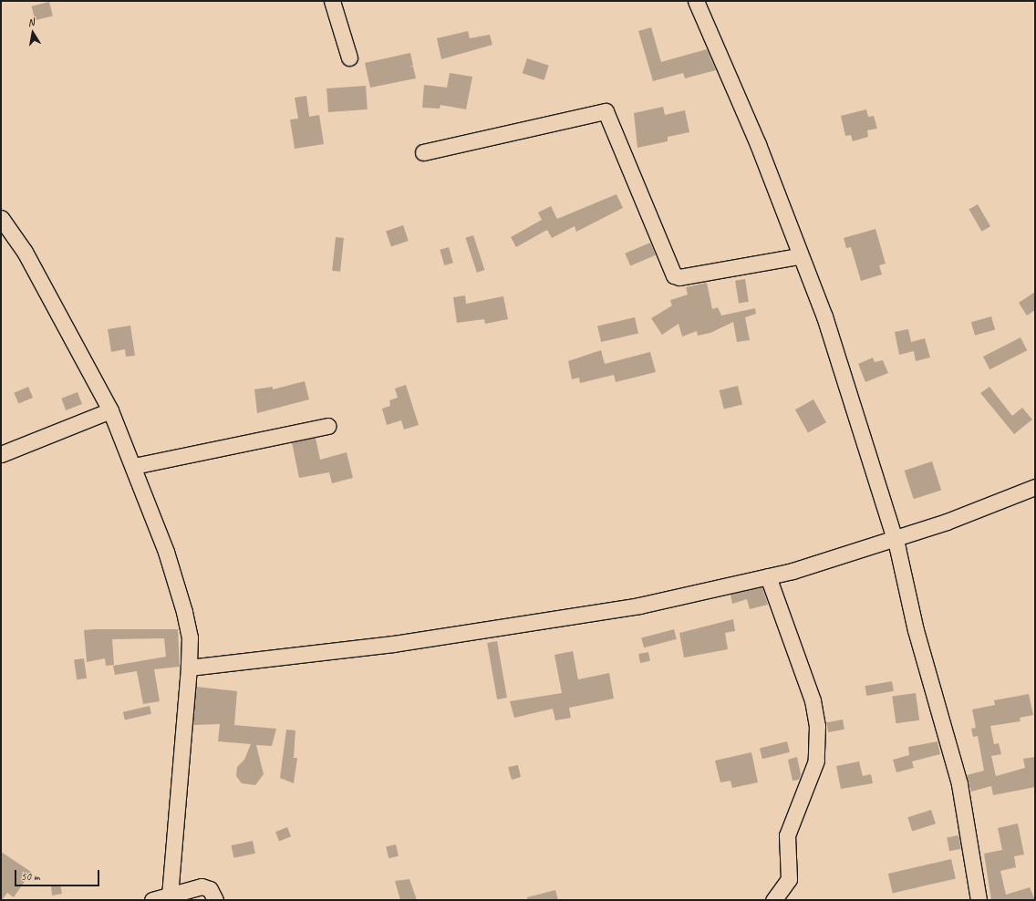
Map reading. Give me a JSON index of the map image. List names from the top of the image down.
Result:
{
  "scale_bar": "50 m",
  "north": "top"
}
